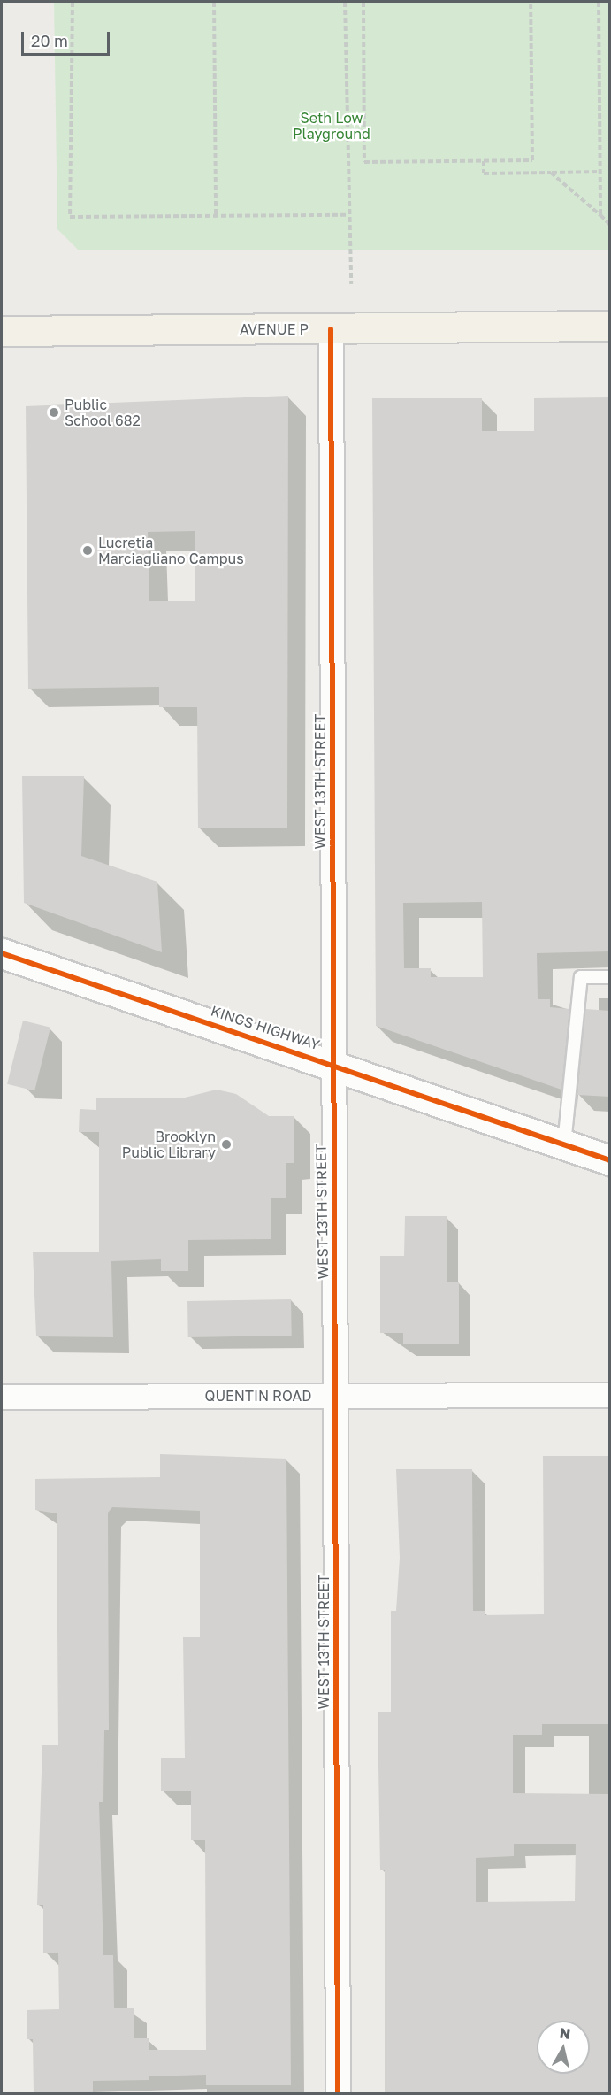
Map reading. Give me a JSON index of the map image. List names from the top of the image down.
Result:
{
  "streets": {
    "main road": ["AVENUE P"],
    "street": ["WEST 13TH STREET", "KINGS HIGHWAY", "QUENTIN ROAD"]
  },
  "crossings": [
    ["AVENUE P", "WEST 13TH STREET"],
    ["WEST 13TH STREET", "KINGS HIGHWAY"],
    ["WEST 13TH STREET", "QUENTIN ROAD"]
  ],
  "parks": ["Seth Low Playground"],
  "places": ["Public School 682", "Lucretia Marciagliano Campus", "Brooklyn Public Library"],
  "scale_bar": "20 m",
  "north": "top"
}
